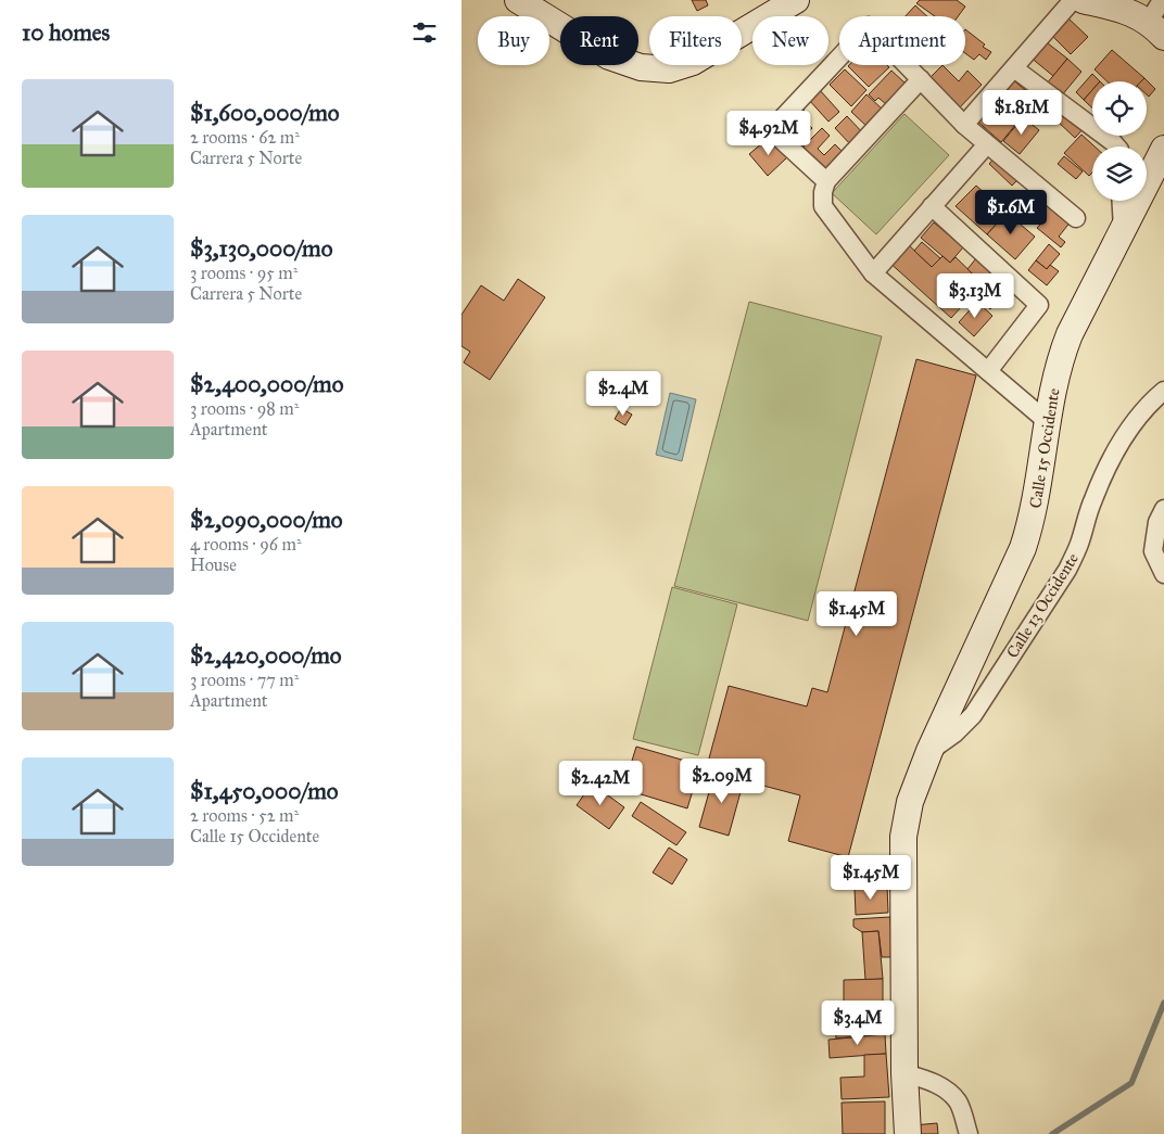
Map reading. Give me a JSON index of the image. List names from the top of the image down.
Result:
{
  "streets": {
    "main road": ["Calle 15 Occidente"],
    "street": ["Calle 13 Occidente"]
  },
  "crossings": [
    ["Calle 15 Occidente", "Calle 13 Occidente"]
  ],
  "page": {
    "heading": "10 homes",
    "chip": [
      "Buy",
      "Rent",
      "Filters",
      "New",
      "Apartment"
    ],
    "list": [
      {
        "name": "$1,600,000/mo",
        "note": "2 rooms · 62 m² · Carrera 5 Norte"
      },
      {
        "name": "$3,130,000/mo",
        "note": "3 rooms · 95 m² · Carrera 5 Norte"
      },
      {
        "name": "$2,400,000/mo",
        "note": "3 rooms · 98 m² · Apartment"
      },
      {
        "name": "$2,090,000/mo",
        "note": "4 rooms · 96 m² · House"
      },
      {
        "name": "$2,420,000/mo",
        "note": "3 rooms · 77 m² · Apartment"
      },
      {
        "name": "$1,450,000/mo",
        "note": "2 rooms · 52 m² · Calle 15 Occidente"
      }
    ],
    "price": [
      "$1.81M",
      "$4.92M",
      "$1.6M",
      "$3.13M",
      "$2.4M",
      "$1.45M",
      "$2.09M",
      "$2.42M",
      "$1.45M",
      "$3.4M"
    ]
  }
}
